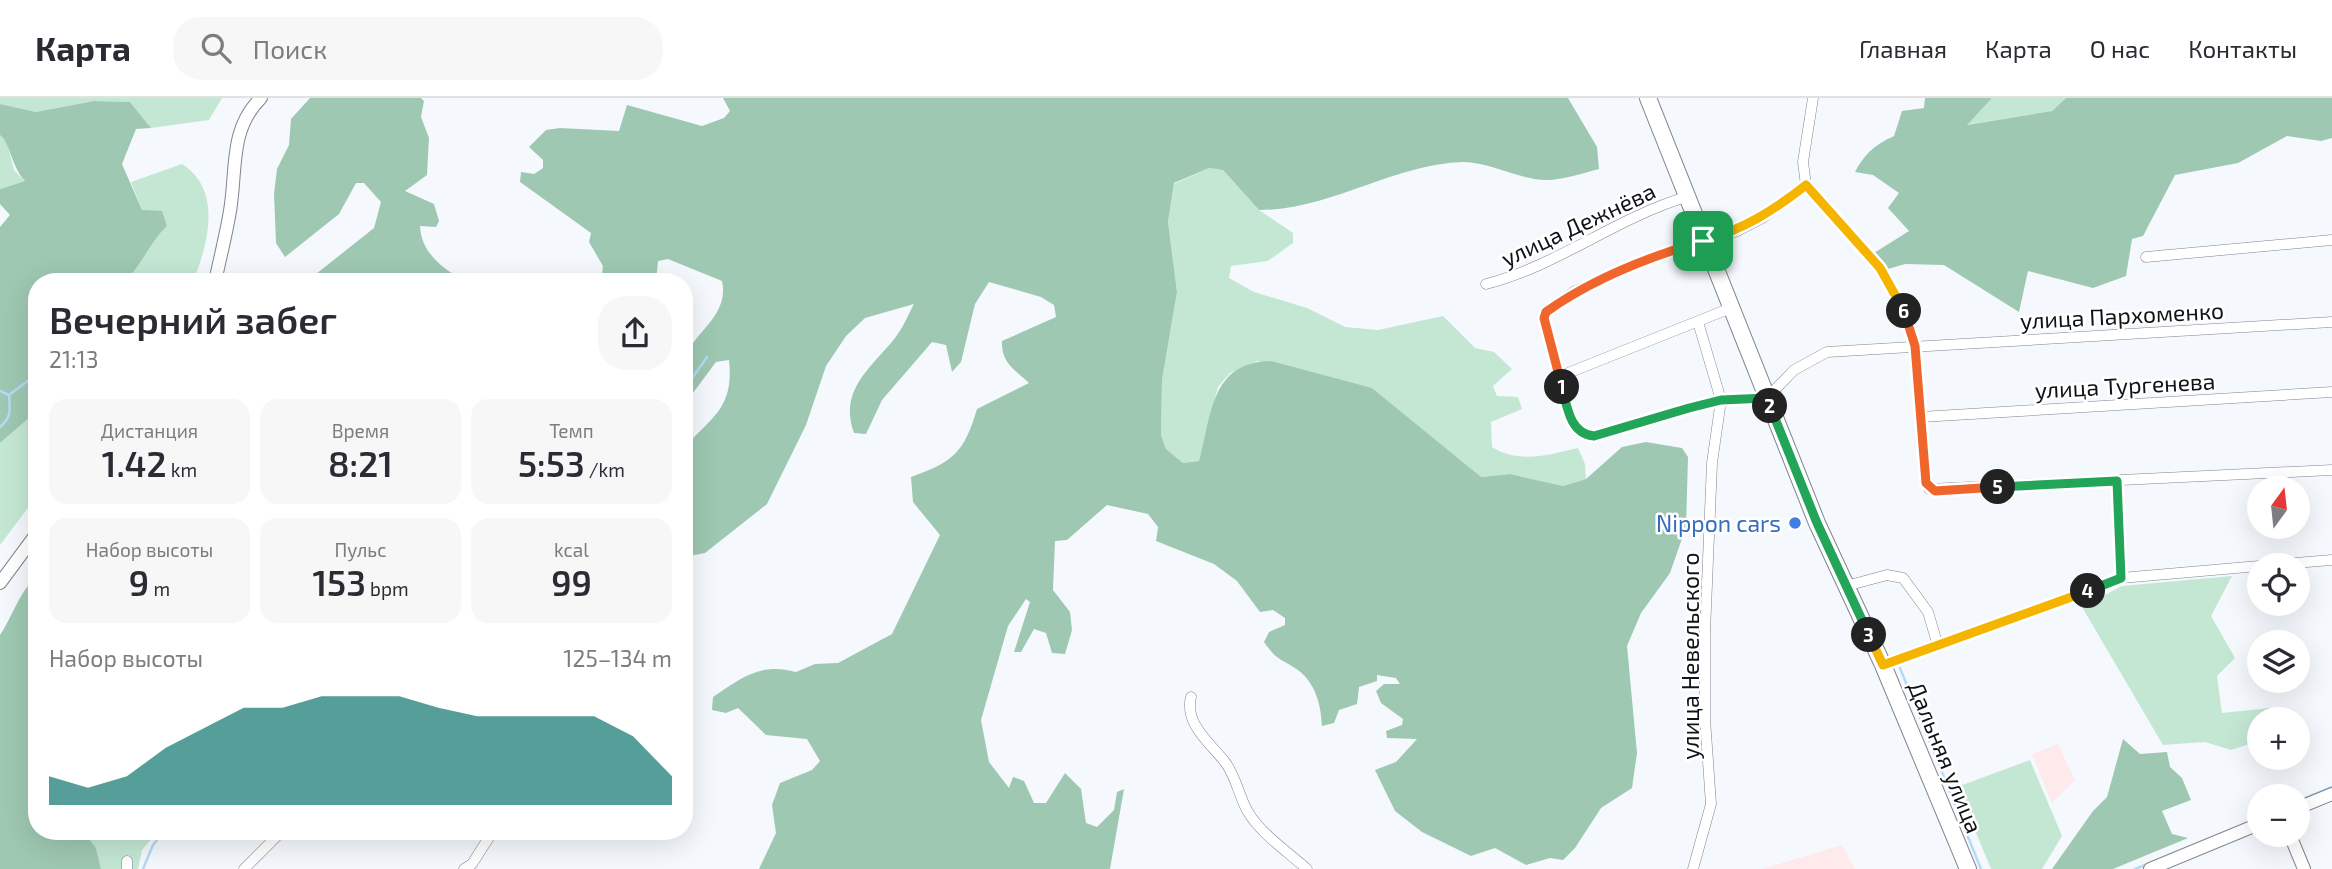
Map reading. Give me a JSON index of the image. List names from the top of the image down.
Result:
{
  "streets": {
    "main road": ["Дальняя улица"],
    "street": [
      "улица Дежнёва",
      "улица Пархоменко",
      "улица Тургенева",
      "улица Невельского"
    ]
  },
  "crossings": [
    ["улица Дежнёва", "Дальняя улица"],
    ["улица Пархоменко", "Дальняя улица"]
  ],
  "places": ["Nippon cars"],
  "north": "top",
  "page": {
    "header": "Карта",
    "search": "Поиск",
    "nav": [
      "Главная",
      "Карта",
      "О нас",
      "Контакты"
    ],
    "heading": ["Вечерний забег", "21:13"],
    "pins": [
      "6",
      "1",
      "2",
      "5",
      "4",
      "3"
    ],
    "stats": [
      ["Дистанция", "1.42 km"],
      ["Время", "8:21"],
      ["Темп", "5:53 /km"],
      ["Набор высоты", "9 m"],
      ["Пульс", "153 bpm"],
      ["kcal", "99"]
    ],
    "map_buttons": ["+", "−"],
    "chart": ["Набор высоты", "125–134 m"]
  }
}
